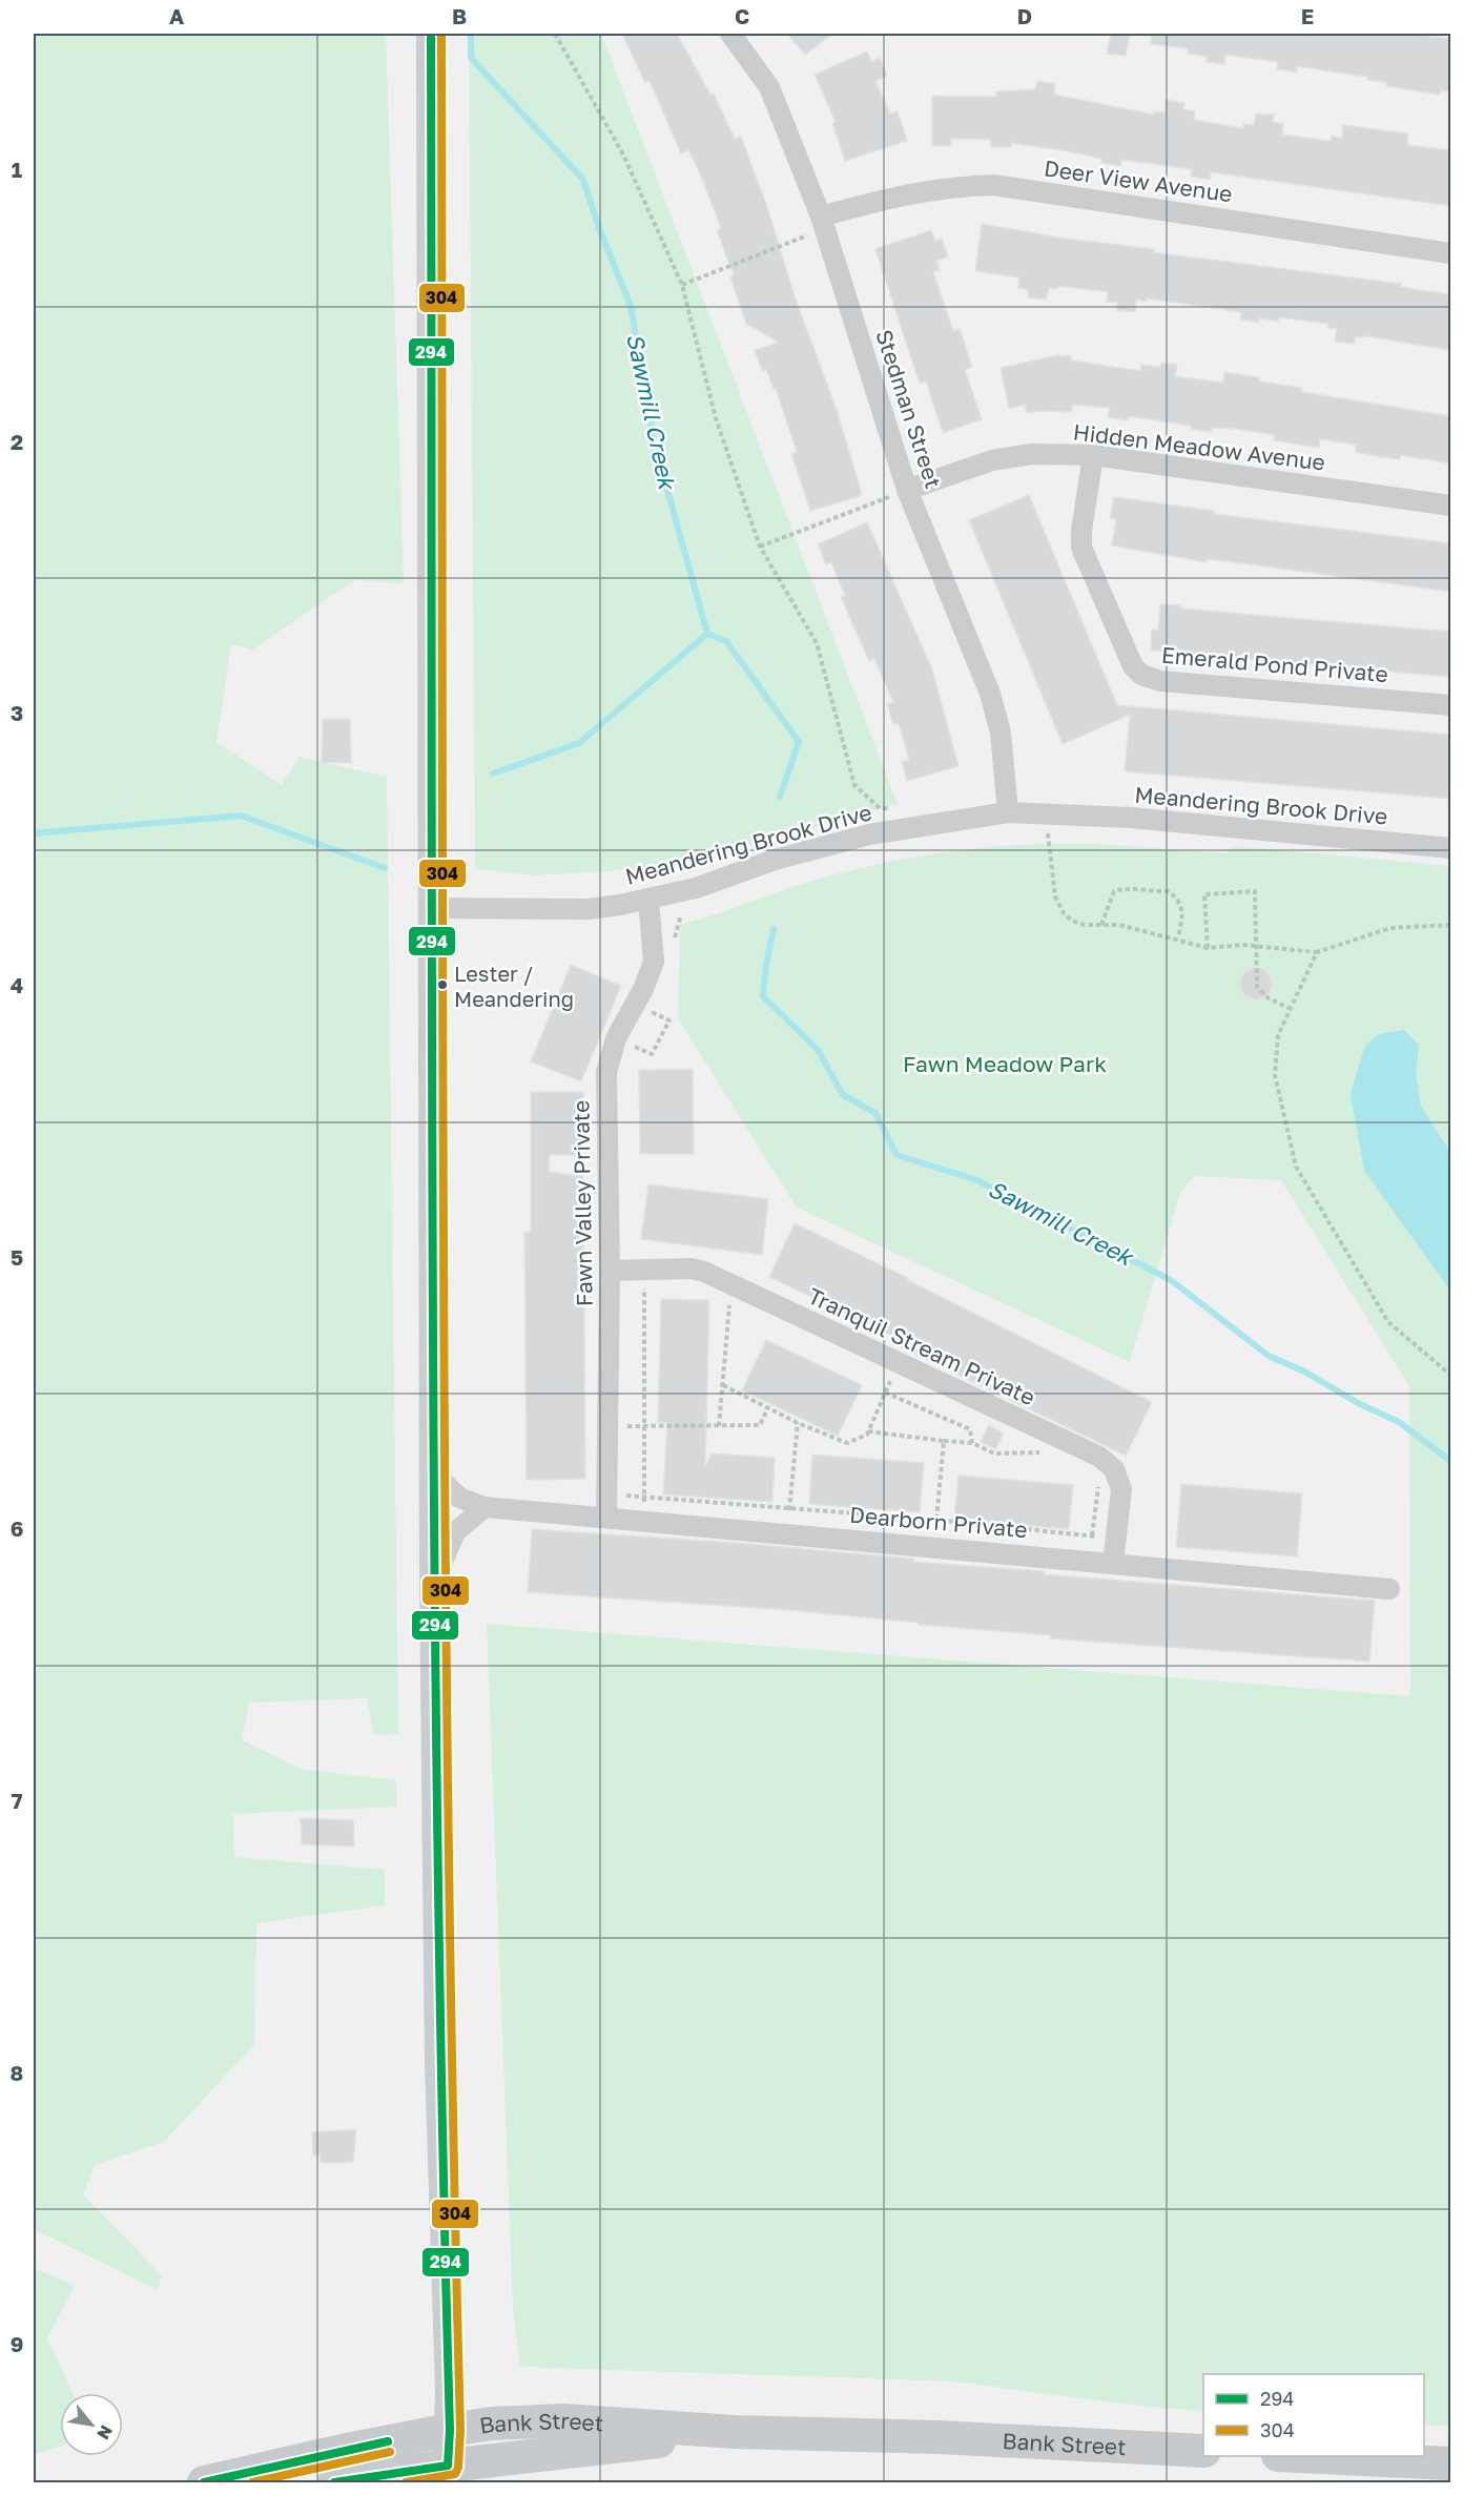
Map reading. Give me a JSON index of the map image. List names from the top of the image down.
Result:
{
  "streets": {
    "main road": ["Bank Street"],
    "street": [
      "Deer View Avenue",
      "Stedman Street",
      "Hidden Meadow Avenue",
      "Emerald Pond Private",
      "Meandering Brook Drive",
      "Fawn Valley Private",
      "Tranquil Stream Private",
      "Dearborn Private"
    ]
  },
  "crossings": [
    ["Deer View Avenue", "Stedman Street"],
    ["Stedman Street", "Hidden Meadow Avenue"],
    ["Stedman Street", "Meandering Brook Drive"],
    ["Hidden Meadow Avenue", "Emerald Pond Private"],
    ["Meandering Brook Drive", "Fawn Valley Private"],
    ["Fawn Valley Private", "Tranquil Stream Private"],
    ["Fawn Valley Private", "Dearborn Private"],
    ["Tranquil Stream Private", "Dearborn Private"]
  ],
  "water": ["Sawmill Creek"],
  "parks": ["Fawn Meadow Park"],
  "places": ["Lester / Meandering"],
  "lines": ["transit line 294", "transit line 304"],
  "legend": ["294", "304"],
  "north": "bottom right",
  "grid": {
    "columns": [
      "A",
      "B",
      "C",
      "D",
      "E"
    ],
    "rows": [
      "1",
      "2",
      "3",
      "4",
      "5",
      "6",
      "7",
      "8",
      "9"
    ]
  }
}
